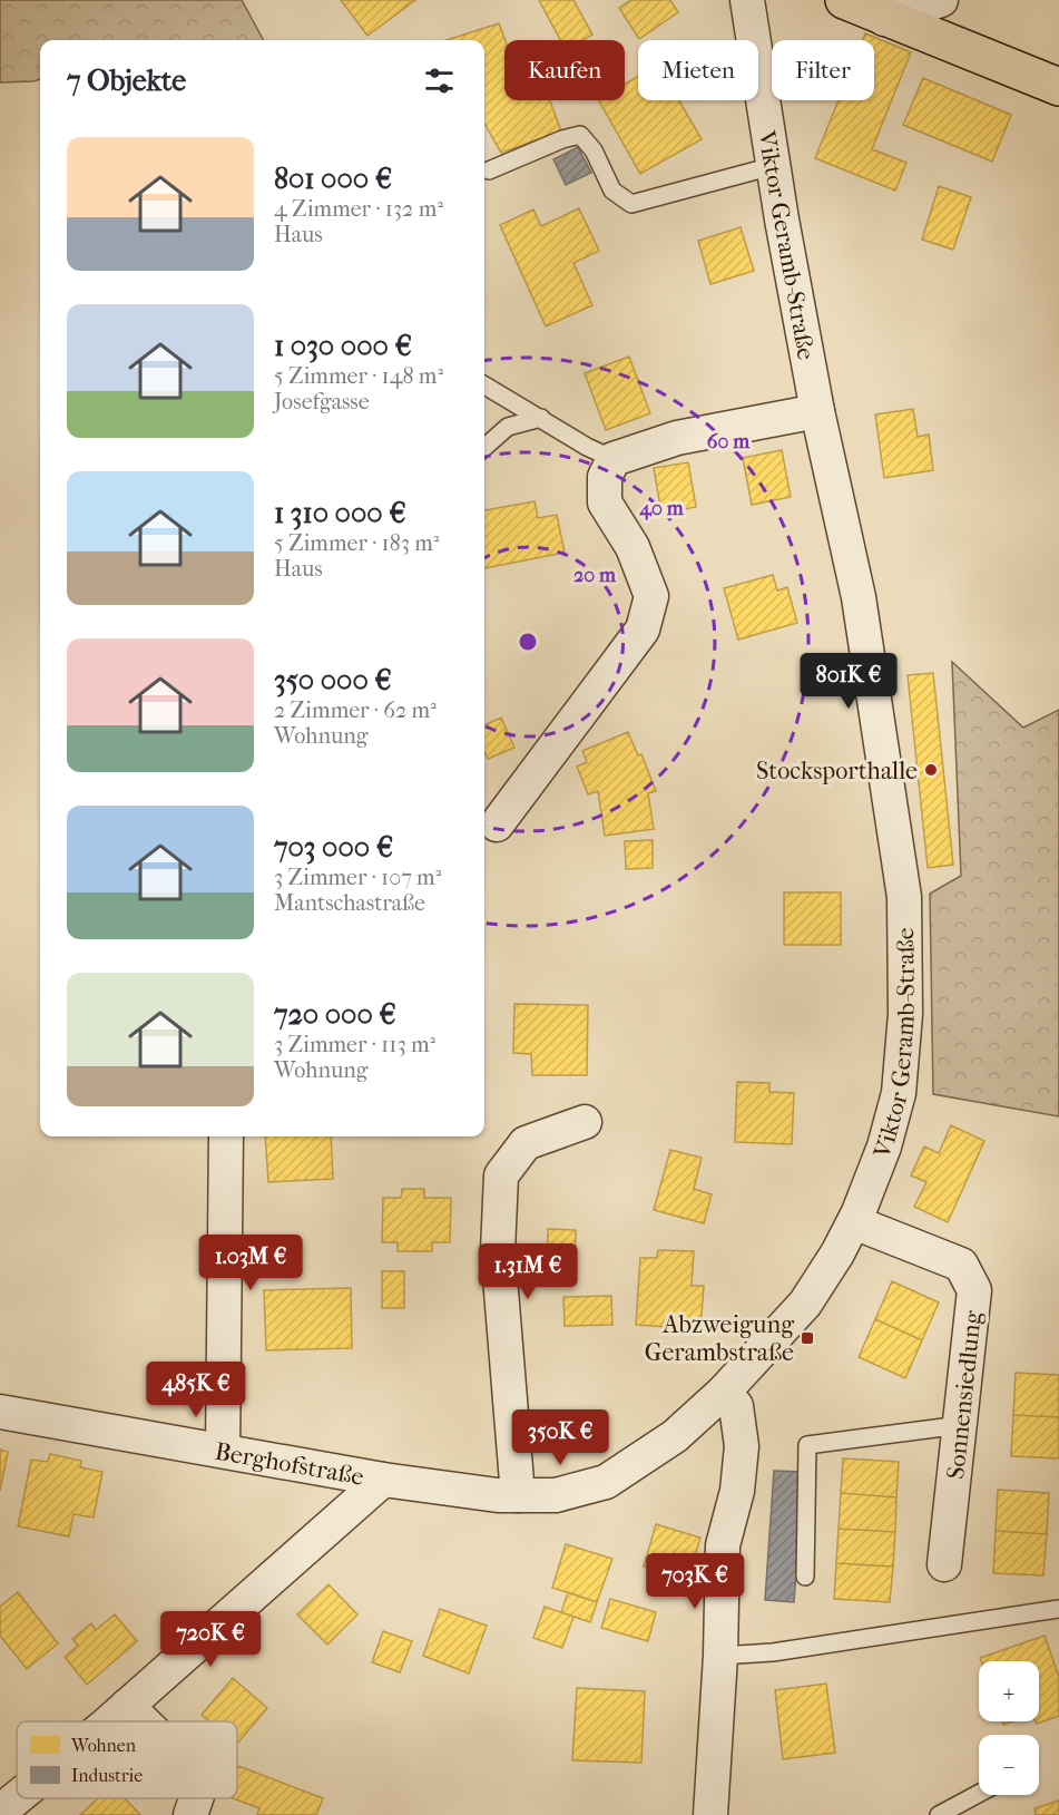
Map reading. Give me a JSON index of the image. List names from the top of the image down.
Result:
{
  "streets": {
    "street": ["Viktor Geramb-Straße", "Sonnensiedlung", "Berghofstraße"]
  },
  "crossings": [
    ["Viktor Geramb-Straße", "Sonnensiedlung"],
    ["Viktor Geramb-Straße", "Berghofstraße"]
  ],
  "places": {
    "other": ["Stocksporthalle"],
    "transit": ["Abzweigung Gerambstraße"]
  },
  "legend": ["Wohnen", "Industrie"],
  "page": {
    "chip": ["Kaufen", "Mieten", "Filter"],
    "heading": "7 Objekte",
    "list": [
      {
        "name": "801 000 €",
        "note": "4 Zimmer · 132 m² · Haus"
      },
      {
        "name": "1 030 000 €",
        "note": "5 Zimmer · 148 m² · Josefgasse"
      },
      {
        "name": "1 310 000 €",
        "note": "5 Zimmer · 183 m² · Haus"
      },
      {
        "name": "350 000 €",
        "note": "2 Zimmer · 62 m² · Wohnung"
      },
      {
        "name": "703 000 €",
        "note": "3 Zimmer · 107 m² · Mantschastraße"
      },
      {
        "name": "720 000 €",
        "note": "3 Zimmer · 113 m² · Wohnung"
      }
    ],
    "price": [
      "801K €",
      "1.03M €",
      "1.31M €",
      "485K €",
      "350K €",
      "703K €",
      "720K €"
    ],
    "map_buttons": ["+", "−"]
  },
  "rings": ["60 m", "40 m", "20 m"]
}
